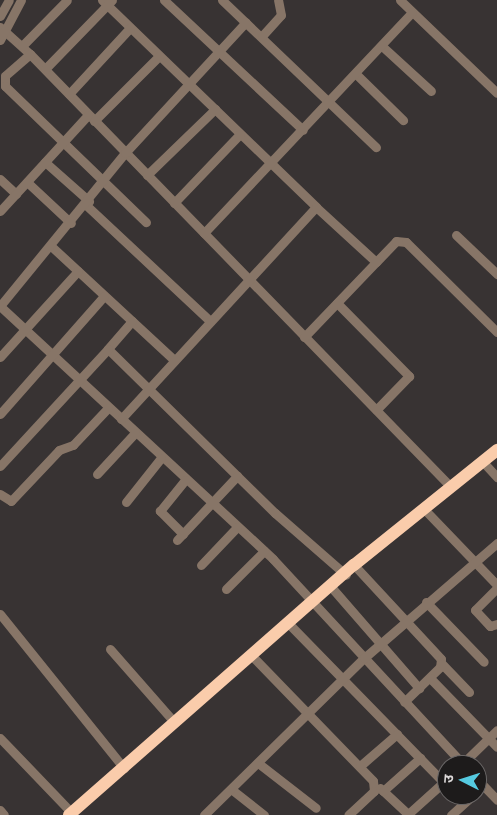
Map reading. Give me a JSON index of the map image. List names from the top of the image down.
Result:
{
  "north": "left"
}
